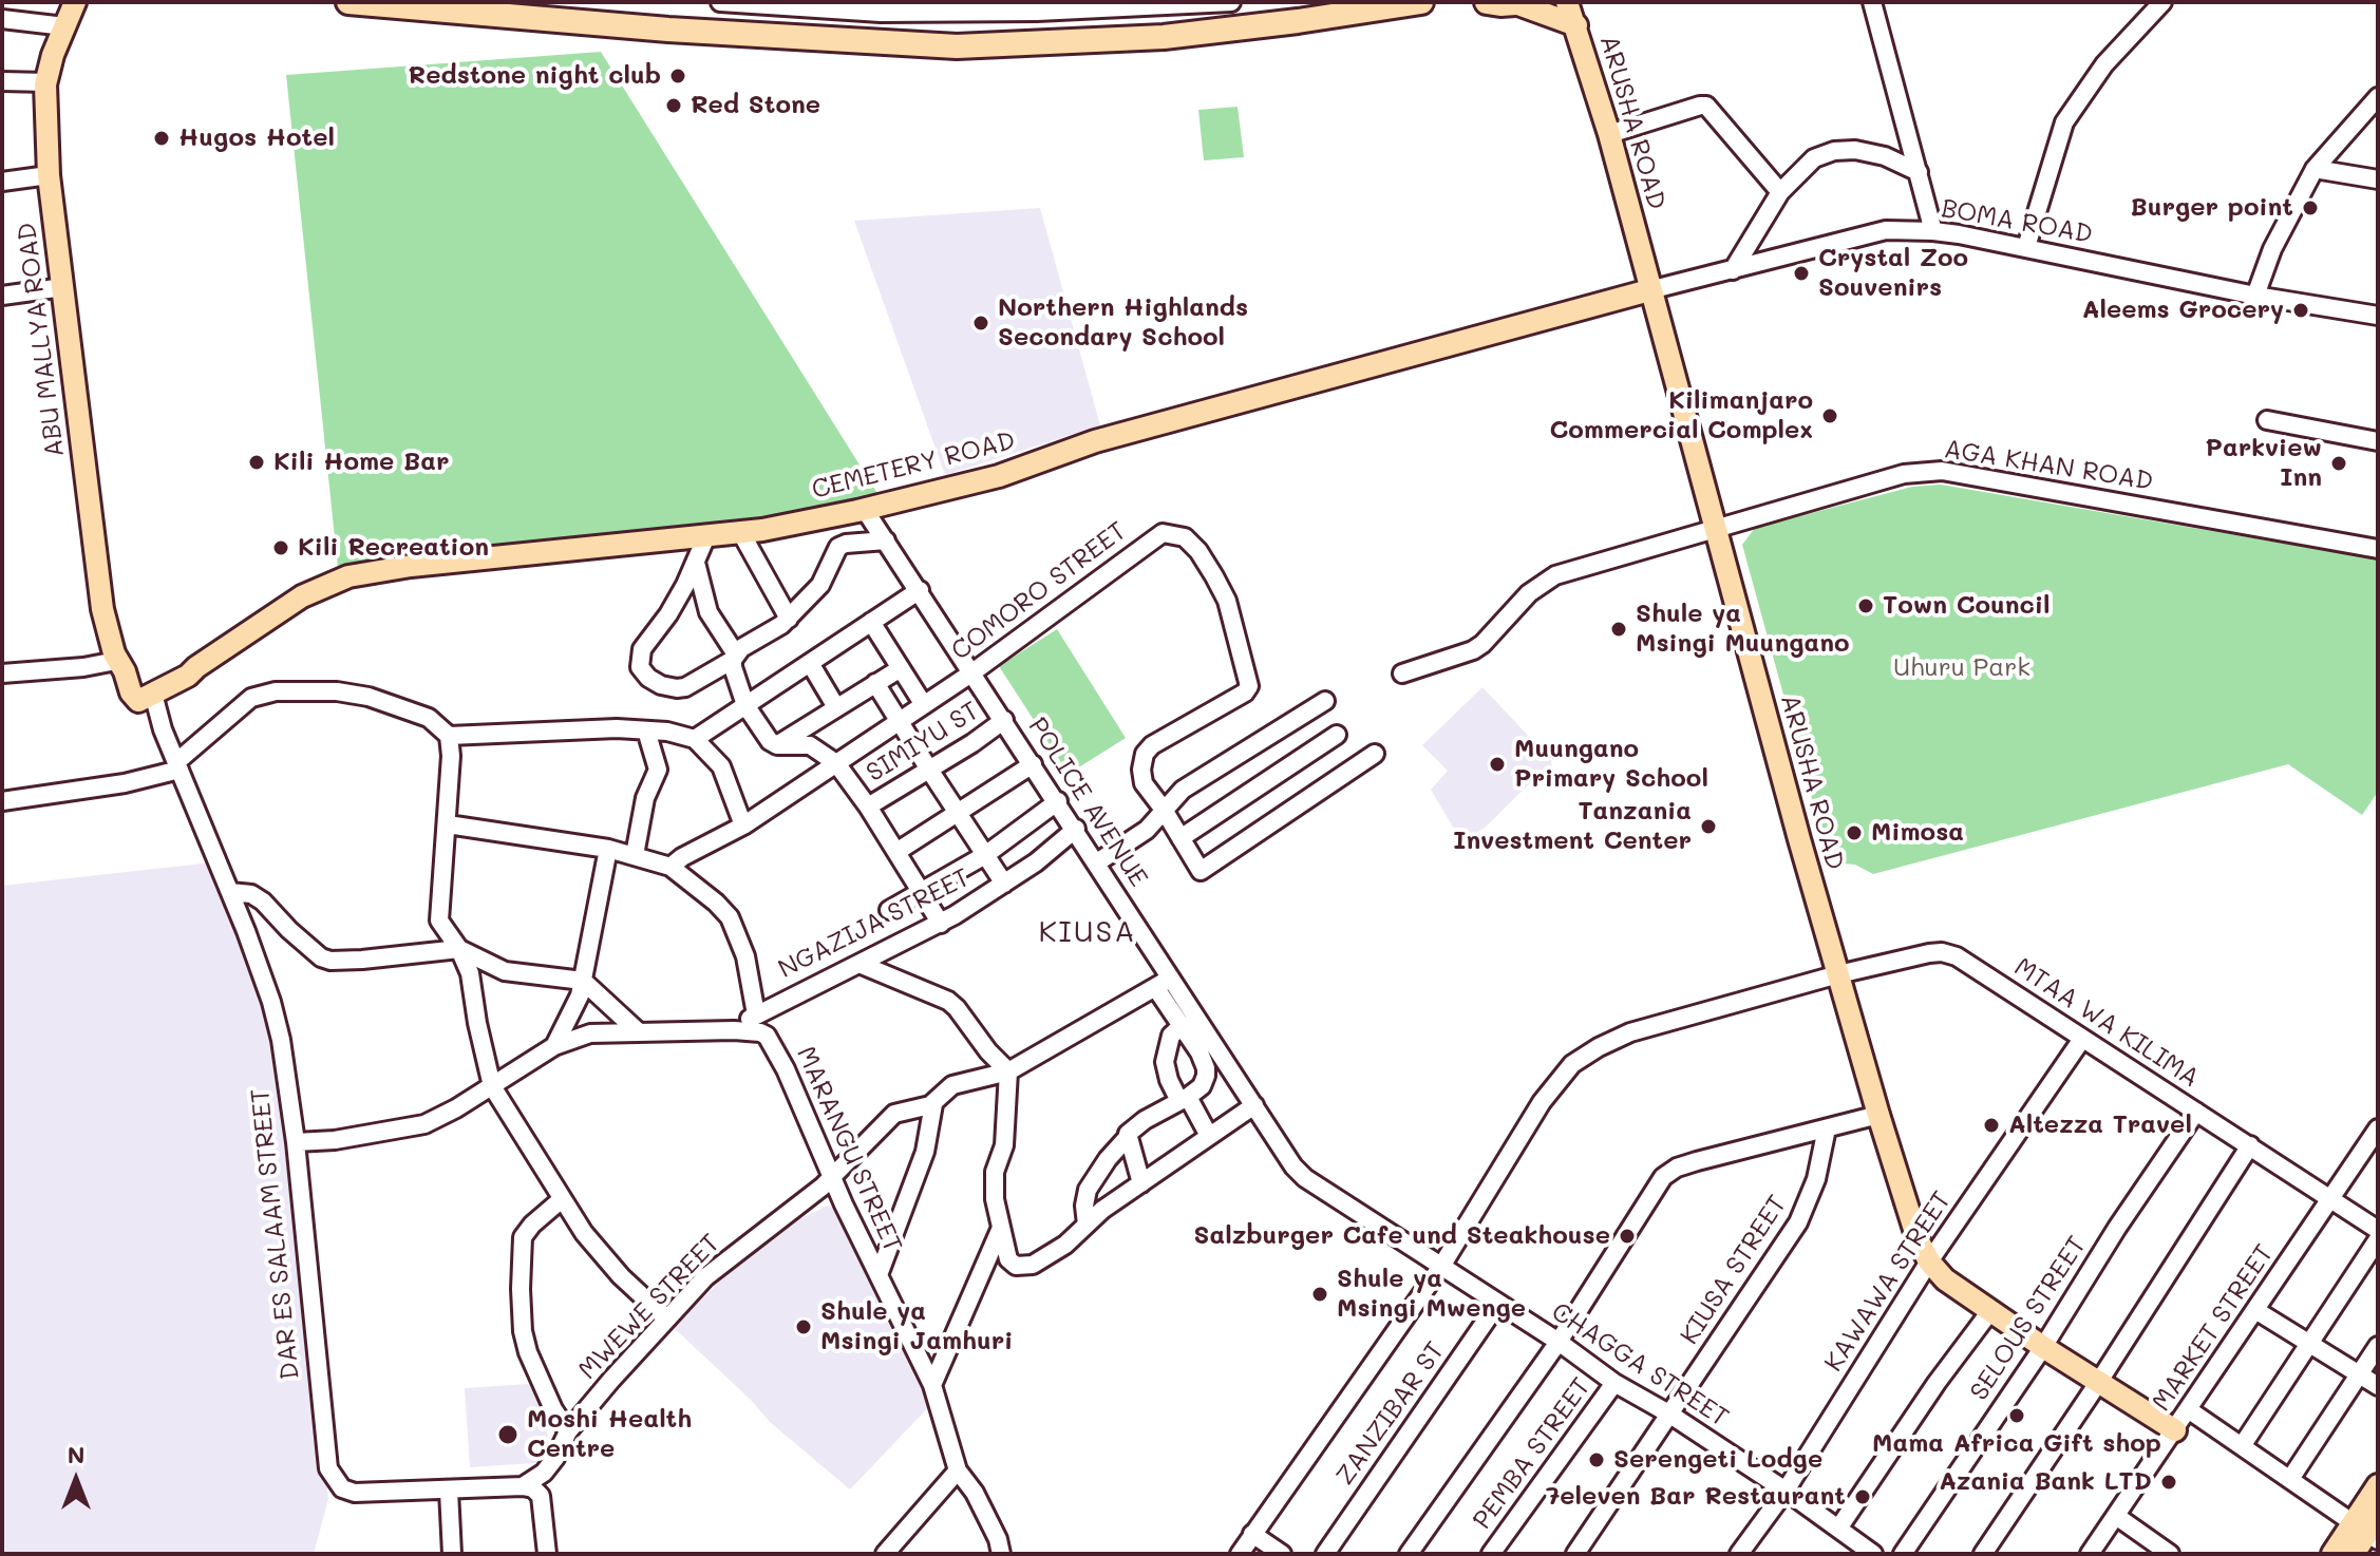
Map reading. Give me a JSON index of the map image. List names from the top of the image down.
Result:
{
  "streets": {
    "main road": ["ARUSHA ROAD", "ABU MALLYA ROAD", "CEMETERY ROAD"],
    "street": [
      "BOMA ROAD",
      "AGA KHAN ROAD",
      "COMORO STREET",
      "SIMIYU ST",
      "POLICE AVENUE",
      "NGAZIJA STREET",
      "MTAA WA KILIMA",
      "MARANGU STREET",
      "DAR ES SALAAM STREET",
      "KIUSA STREET",
      "KAWAWA STREET",
      "MWEWE STREET",
      "SELOUS STREET",
      "MARKET STREET",
      "CHAGGA STREET",
      "ZANZIBAR ST",
      "PEMBA STREET"
    ]
  },
  "crossings": [
    ["ARUSHA ROAD", "BOMA ROAD"],
    ["ARUSHA ROAD", "CEMETERY ROAD"],
    ["ARUSHA ROAD", "AGA KHAN ROAD"],
    ["ARUSHA ROAD", "MTAA WA KILIMA"],
    ["ARUSHA ROAD", "KAWAWA STREET"],
    ["ARUSHA ROAD", "SELOUS STREET"],
    ["ARUSHA ROAD", "MARKET STREET"],
    ["BOMA ROAD", "CEMETERY ROAD"],
    ["ABU MALLYA ROAD", "CEMETERY ROAD"],
    ["ABU MALLYA ROAD", "DAR ES SALAAM STREET"],
    ["CEMETERY ROAD", "POLICE AVENUE"],
    ["CEMETERY ROAD", "DAR ES SALAAM STREET"],
    ["COMORO STREET", "POLICE AVENUE"],
    ["SIMIYU ST", "POLICE AVENUE"],
    ["POLICE AVENUE", "NGAZIJA STREET"],
    ["POLICE AVENUE", "MWEWE STREET"],
    ["POLICE AVENUE", "CHAGGA STREET"],
    ["NGAZIJA STREET", "MARANGU STREET"],
    ["MTAA WA KILIMA", "KAWAWA STREET"],
    ["MTAA WA KILIMA", "SELOUS STREET"],
    ["MTAA WA KILIMA", "MARKET STREET"],
    ["MTAA WA KILIMA", "CHAGGA STREET"],
    ["MARANGU STREET", "DAR ES SALAAM STREET"],
    ["MARANGU STREET", "MWEWE STREET"],
    ["DAR ES SALAAM STREET", "MWEWE STREET"],
    ["KIUSA STREET", "CHAGGA STREET"],
    ["KAWAWA STREET", "CHAGGA STREET"],
    ["CHAGGA STREET", "ZANZIBAR ST"],
    ["CHAGGA STREET", "PEMBA STREET"]
  ],
  "districts": ["KIUSA"],
  "parks": ["Uhuru Park"],
  "places": [
    "Redstone night club",
    "Red Stone",
    "Hugos Hotel",
    "Burger point",
    "Crystal Zoo Souvenirs",
    "Aleems Grocery",
    "Northern Highlands Secondary School",
    "Kilimanjaro Commercial Complex",
    "Kili Home Bar",
    "Parkview Inn",
    "Kili Recreation",
    "Town Council",
    "Shule ya Msingi Muungano",
    "Muungano Primary School",
    "Tanzania Investment Center",
    "Mimosa",
    "Altezza Travel",
    "Salzburger Cafe und Steakhouse",
    "Shule ya Msingi Mwenge",
    "Shule ya Msingi Jamhuri",
    "Mama Africa Gift shop",
    "Moshi Health Centre",
    "Serengeti Lodge",
    "Azania Bank LTD",
    "7eleven Bar Restaurant"
  ],
  "north": "top"
}
